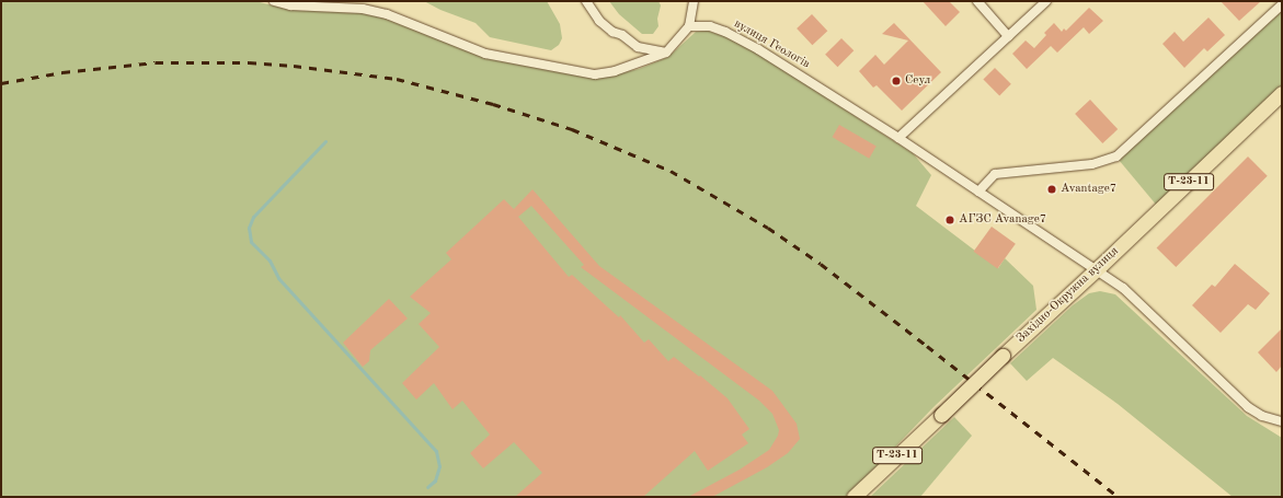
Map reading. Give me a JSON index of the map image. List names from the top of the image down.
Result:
{
  "streets": {
    "main road": ["Т-23-11", "Західно-Окружна вулиця"],
    "street": ["вулиця Геологів"]
  },
  "crossings": [
    ["вулиця Геологів", "Західно-Окружна вулиця"]
  ],
  "places": ["Сеул", "Avantage7", "АГЗС Avanage7"]
}
